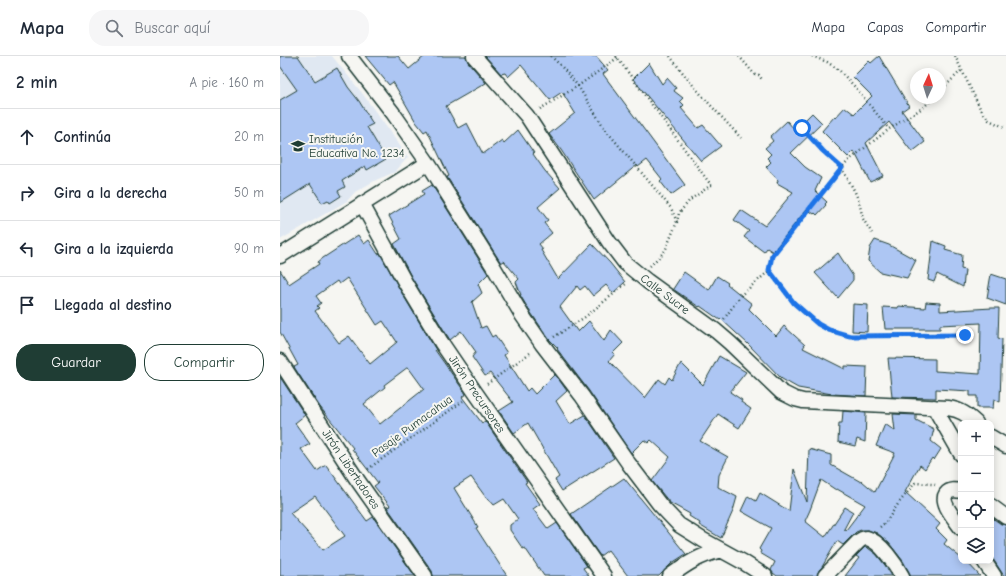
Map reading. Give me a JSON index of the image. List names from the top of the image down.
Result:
{
  "streets": {
    "street": ["Calle Sucre", "Jirón Precursores", "Jirón Libertadores"],
    "path": ["Pasaje Pumacahua"]
  },
  "places": {
    "school or university": ["Institución Educativa No. 1234"]
  },
  "north": "top",
  "page": {
    "header": "Mapa",
    "search": "Buscar aquí",
    "nav": ["Mapa", "Capas", "Compartir"],
    "heading": ["2 min", "A pie · 160 m"],
    "list": [
      ["Continúa", "20 m"],
      ["Gira a la derecha", "50 m"],
      ["Gira a la izquierda", "90 m"],
      "Llegada al destino"
    ],
    "buttons": ["Guardar", "Compartir"],
    "map_buttons": ["+", "−"]
  }
}
